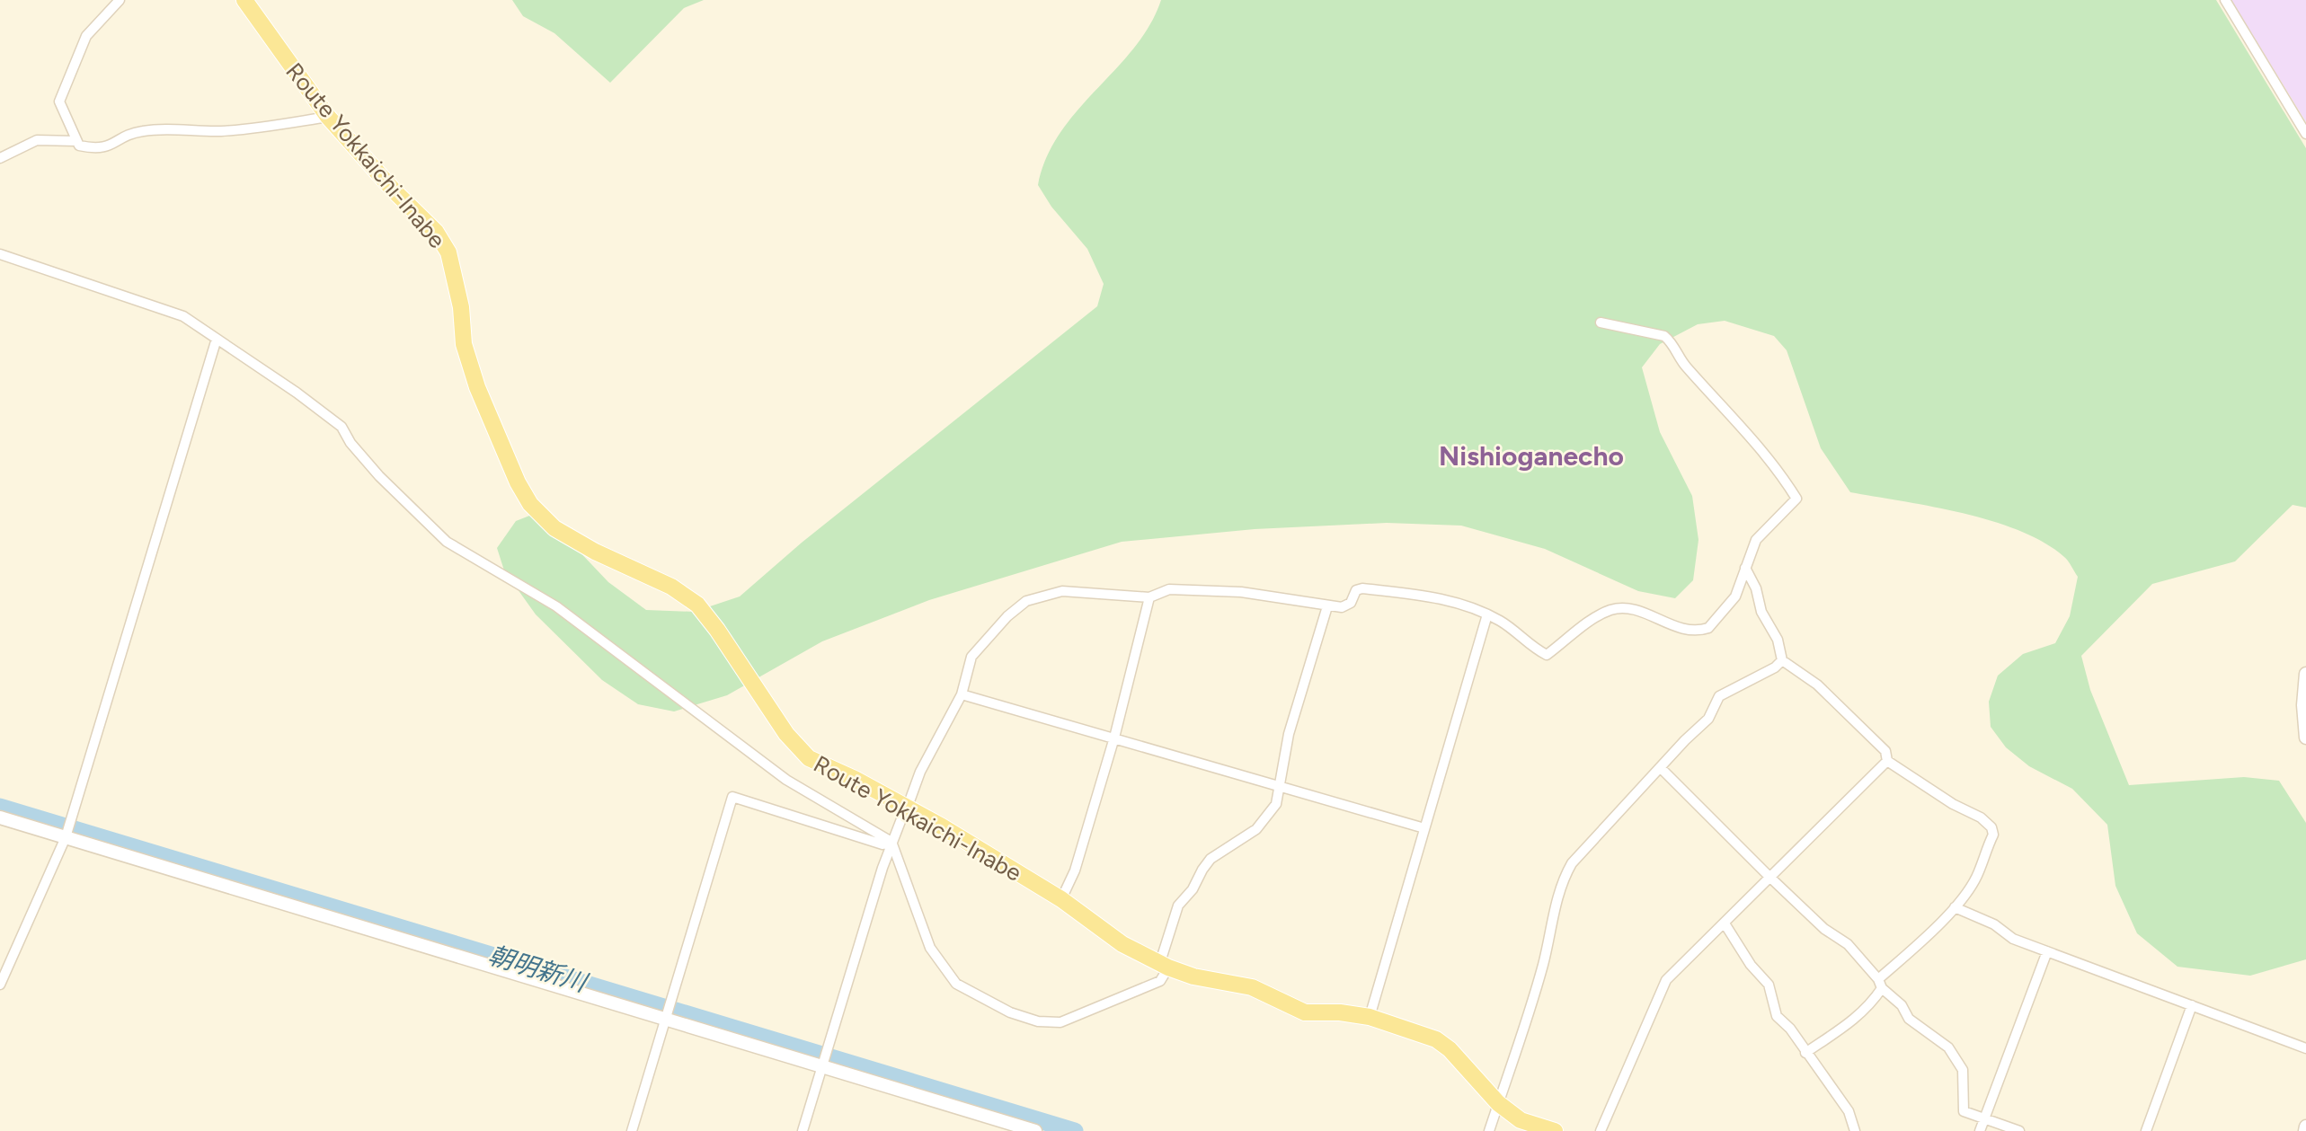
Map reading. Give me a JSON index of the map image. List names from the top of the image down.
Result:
{
  "streets": {
    "main road": ["Route Yokkaichi-Inabe"]
  },
  "districts": ["Nishioganecho"],
  "water": ["朝明新川"]
}
